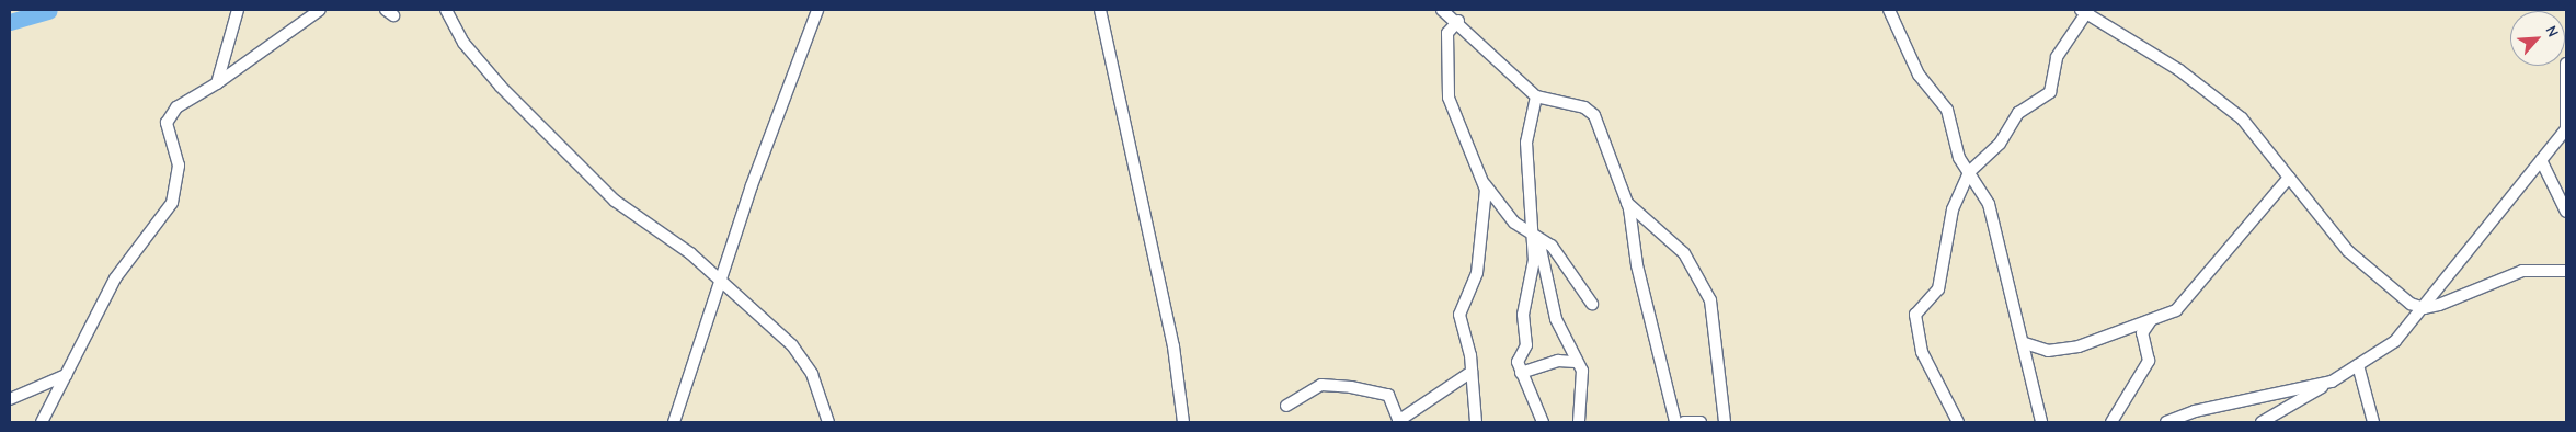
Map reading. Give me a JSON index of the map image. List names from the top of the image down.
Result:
{
  "north": "top right"
}
